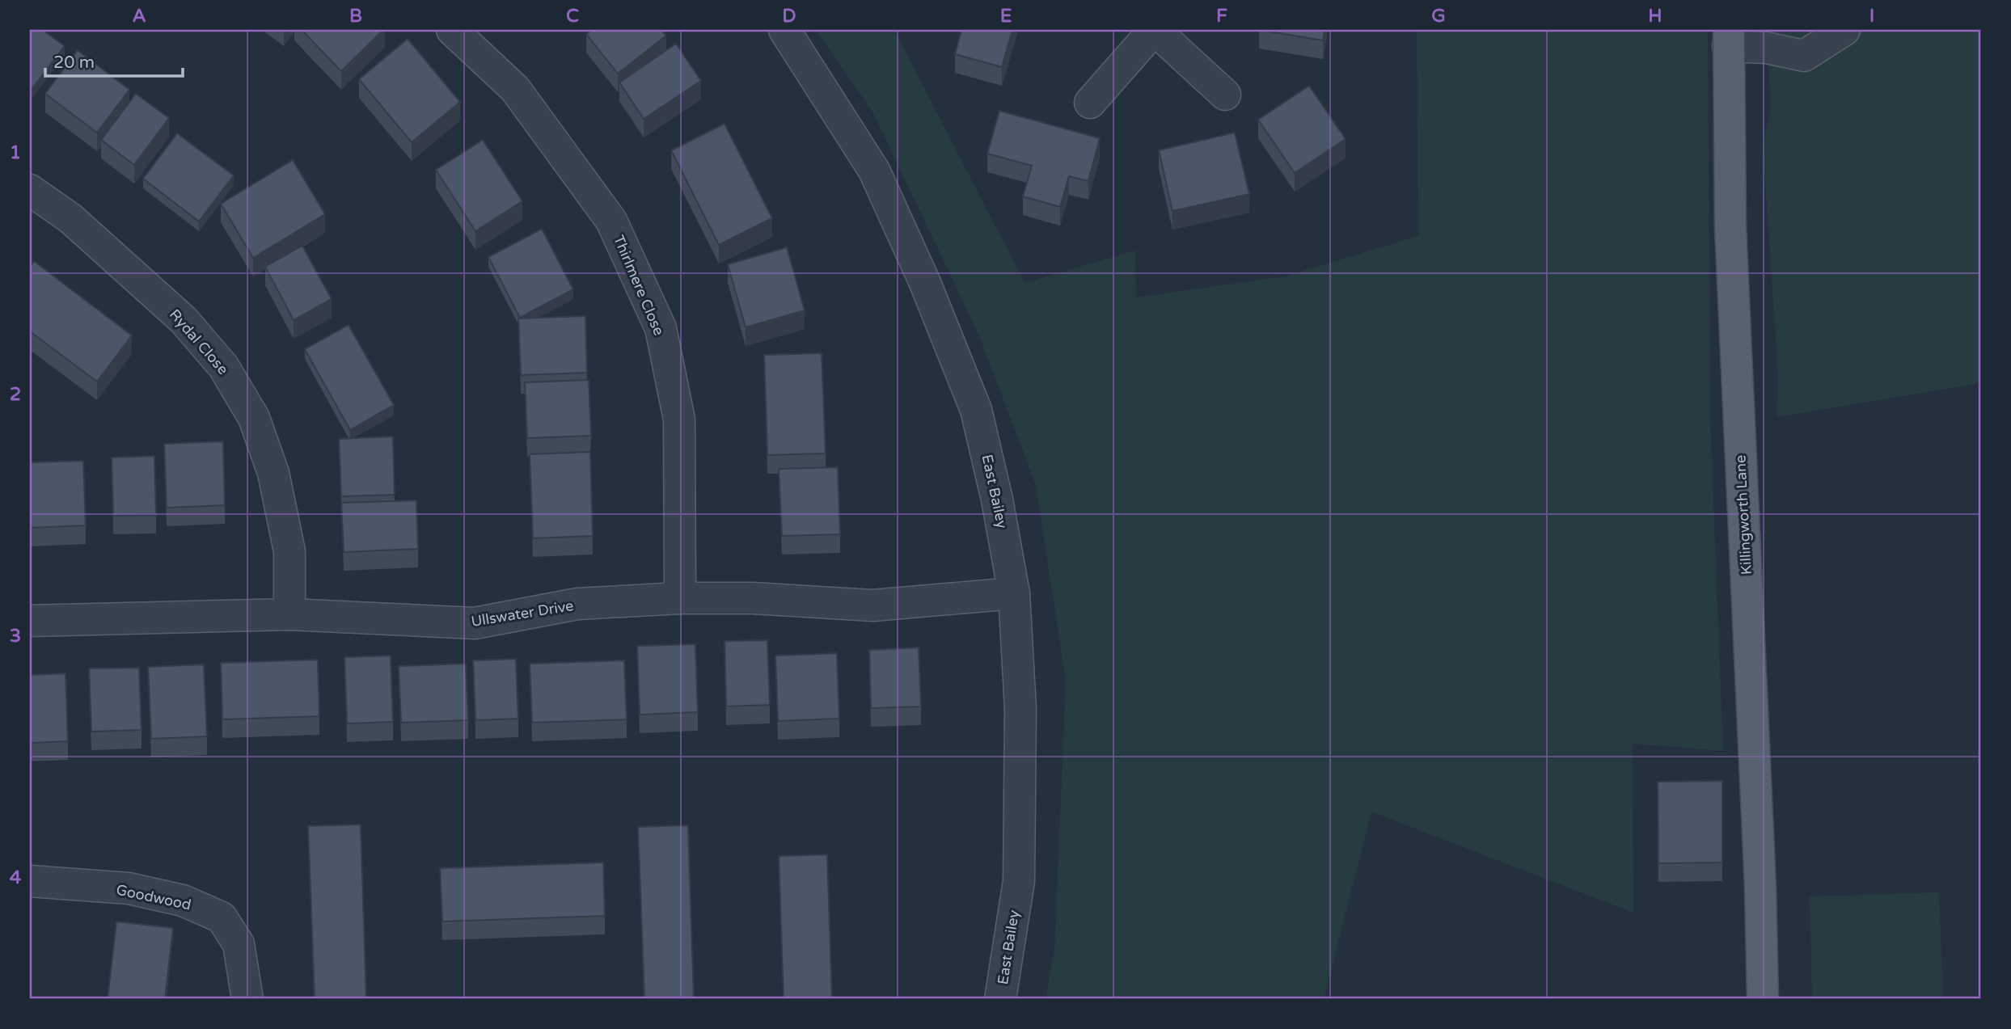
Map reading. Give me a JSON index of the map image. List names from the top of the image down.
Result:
{
  "streets": {
    "main road": ["Killingworth Lane"],
    "street": [
      "Thirlmere Close",
      "Rydal Close",
      "East Bailey",
      "Ullswater Drive",
      "Goodwood"
    ]
  },
  "crossings": [
    ["Thirlmere Close", "Ullswater Drive"],
    ["Rydal Close", "Ullswater Drive"],
    ["East Bailey", "Ullswater Drive"]
  ],
  "scale_bar": "20 m",
  "grid": {
    "columns": [
      "A",
      "B",
      "C",
      "D",
      "E",
      "F",
      "G",
      "H",
      "I"
    ],
    "rows": [
      "1",
      "2",
      "3",
      "4"
    ]
  }
}
